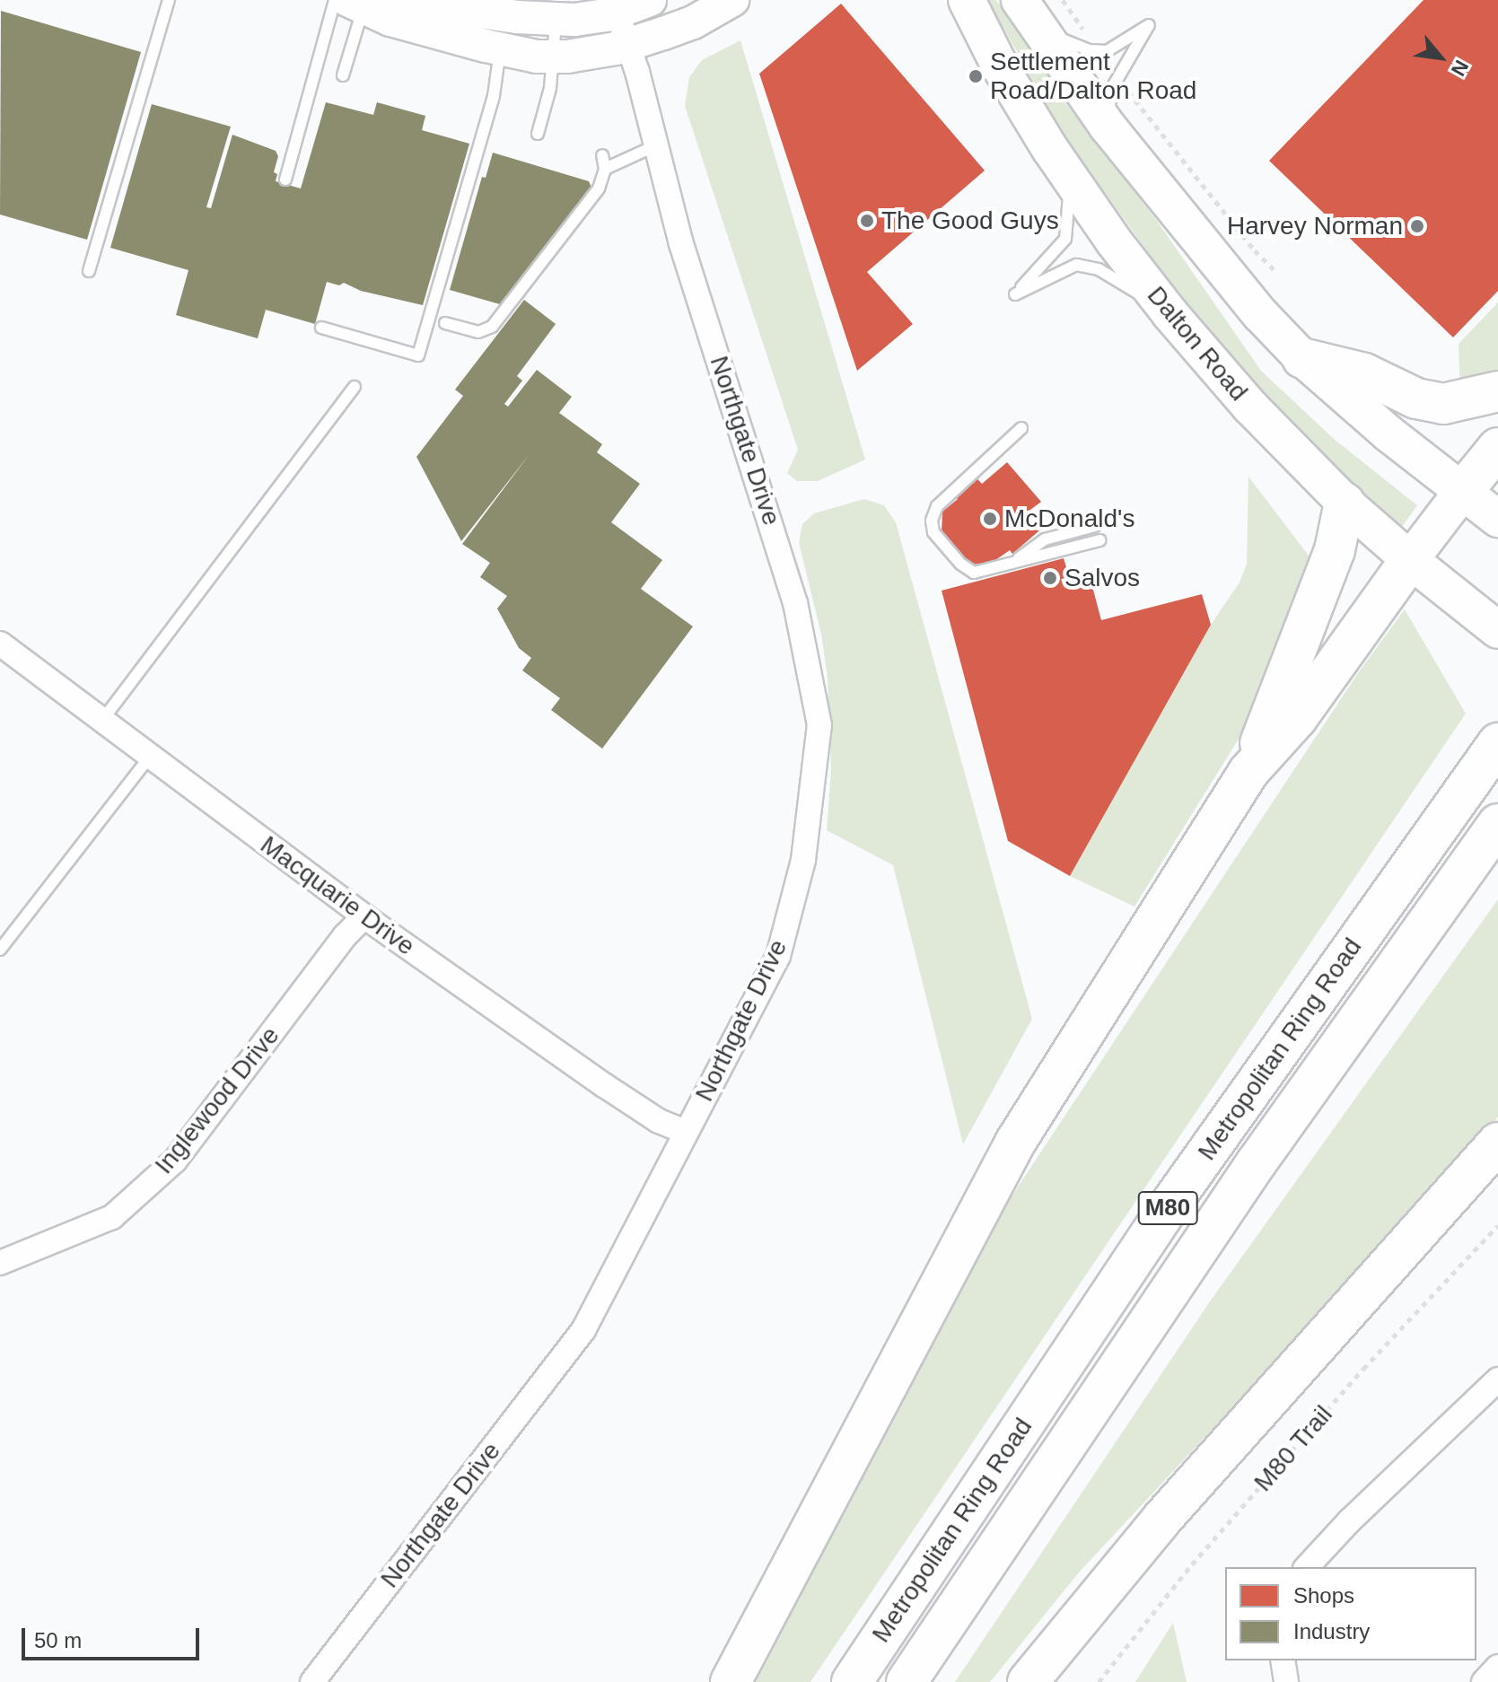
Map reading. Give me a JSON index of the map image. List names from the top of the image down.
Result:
{
  "streets": {
    "highway": ["Metropolitan Ring Road", "M80"],
    "main road": ["Dalton Road"],
    "street": ["Northgate Drive", "Macquarie Drive", "Inglewood Drive"],
    "path": ["M80 Trail"]
  },
  "crossings": [
    ["Northgate Drive", "Macquarie Drive"],
    ["Macquarie Drive", "Inglewood Drive"]
  ],
  "places": [
    "Settlement Road/Dalton Road",
    "The Good Guys",
    "Harvey Norman",
    "McDonald's",
    "Salvos"
  ],
  "legend": ["Shops", "Industry"],
  "scale_bar": "50 m",
  "north": "bottom right"
}
